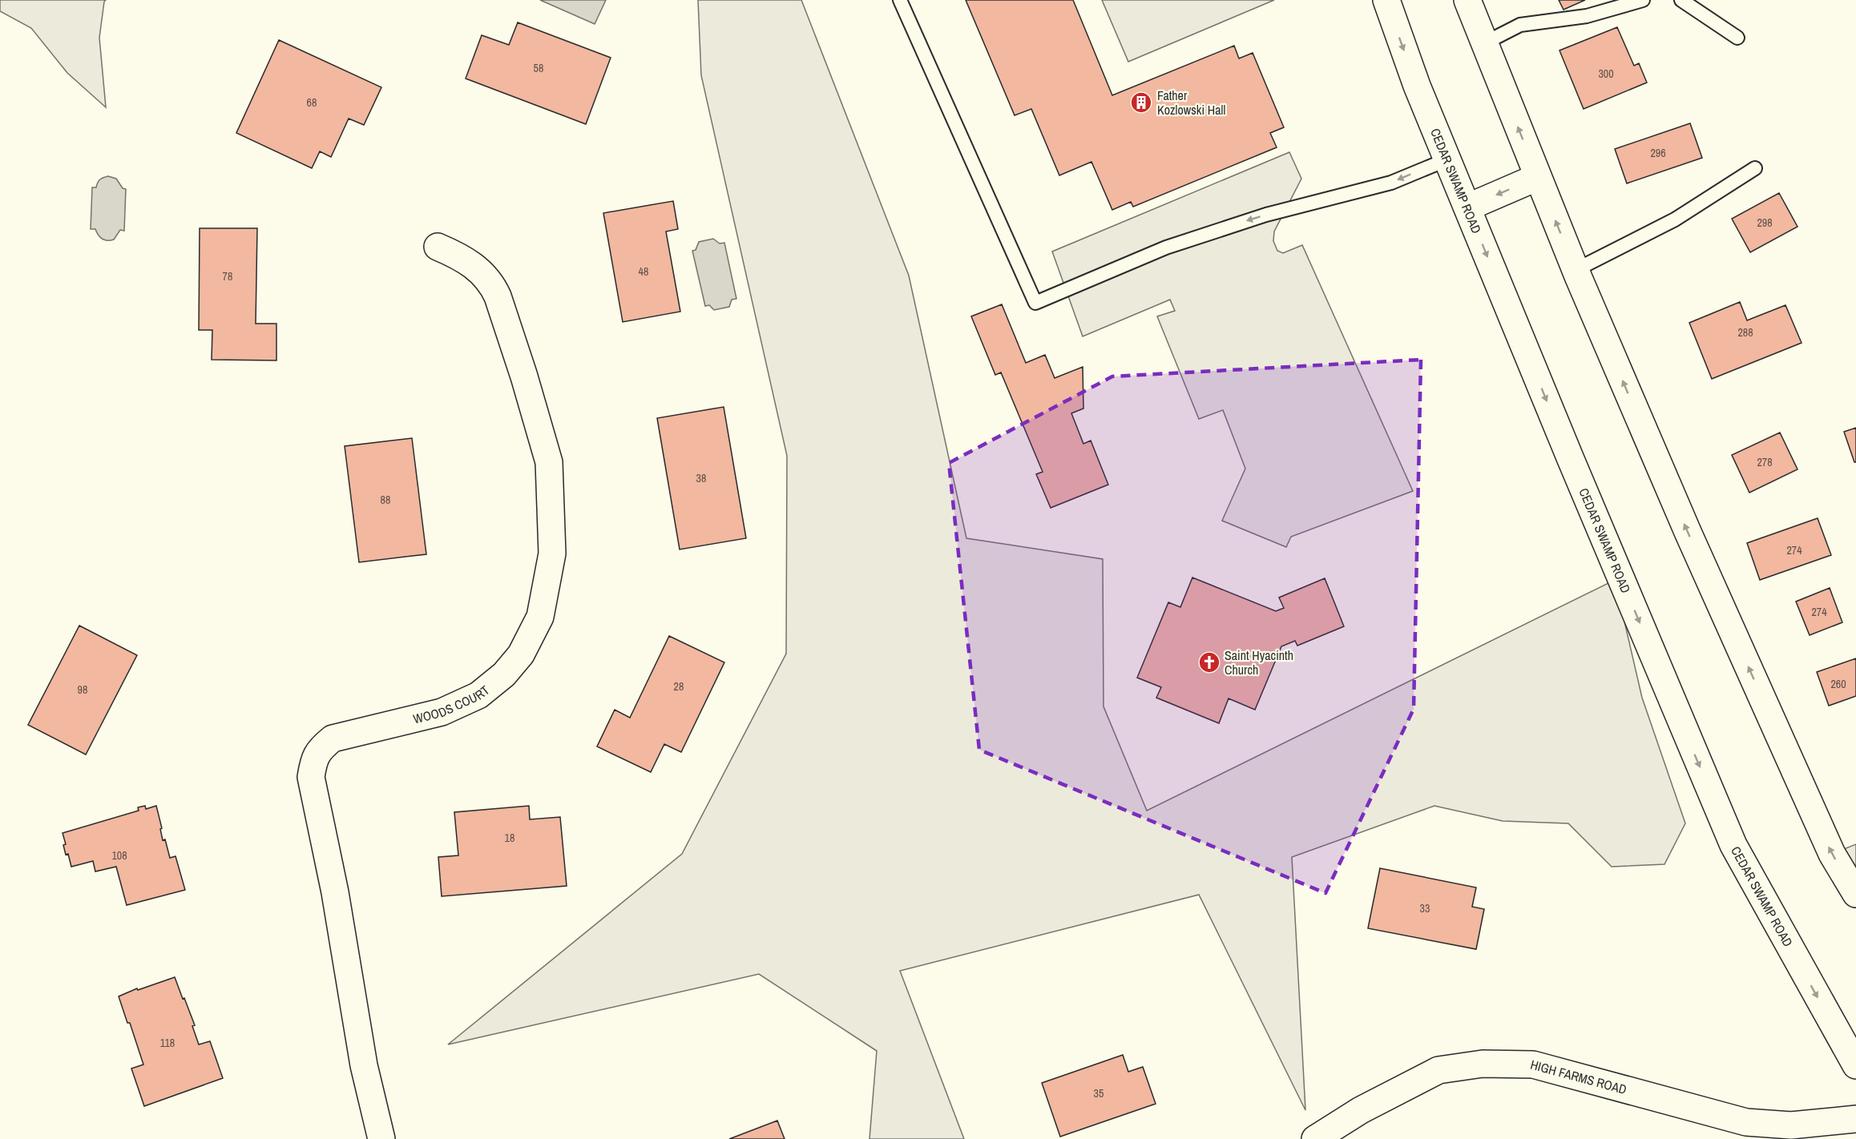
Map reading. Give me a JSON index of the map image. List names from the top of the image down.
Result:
{
  "streets": {
    "main road": ["CEDAR SWAMP ROAD", "WOODS COURT", "HIGH FARMS ROAD"]
  },
  "places": {
    "building": ["Father Kozlowski Hall"],
    "church": ["Saint Hyacinth Church"]
  },
  "house_numbers": [
    "58",
    "300",
    "68",
    "296",
    "298",
    "48",
    "78",
    "288",
    "278",
    "38",
    "88",
    "274",
    "274",
    "260",
    "28",
    "98",
    "18",
    "108",
    "33",
    "118",
    "35"
  ]
}
